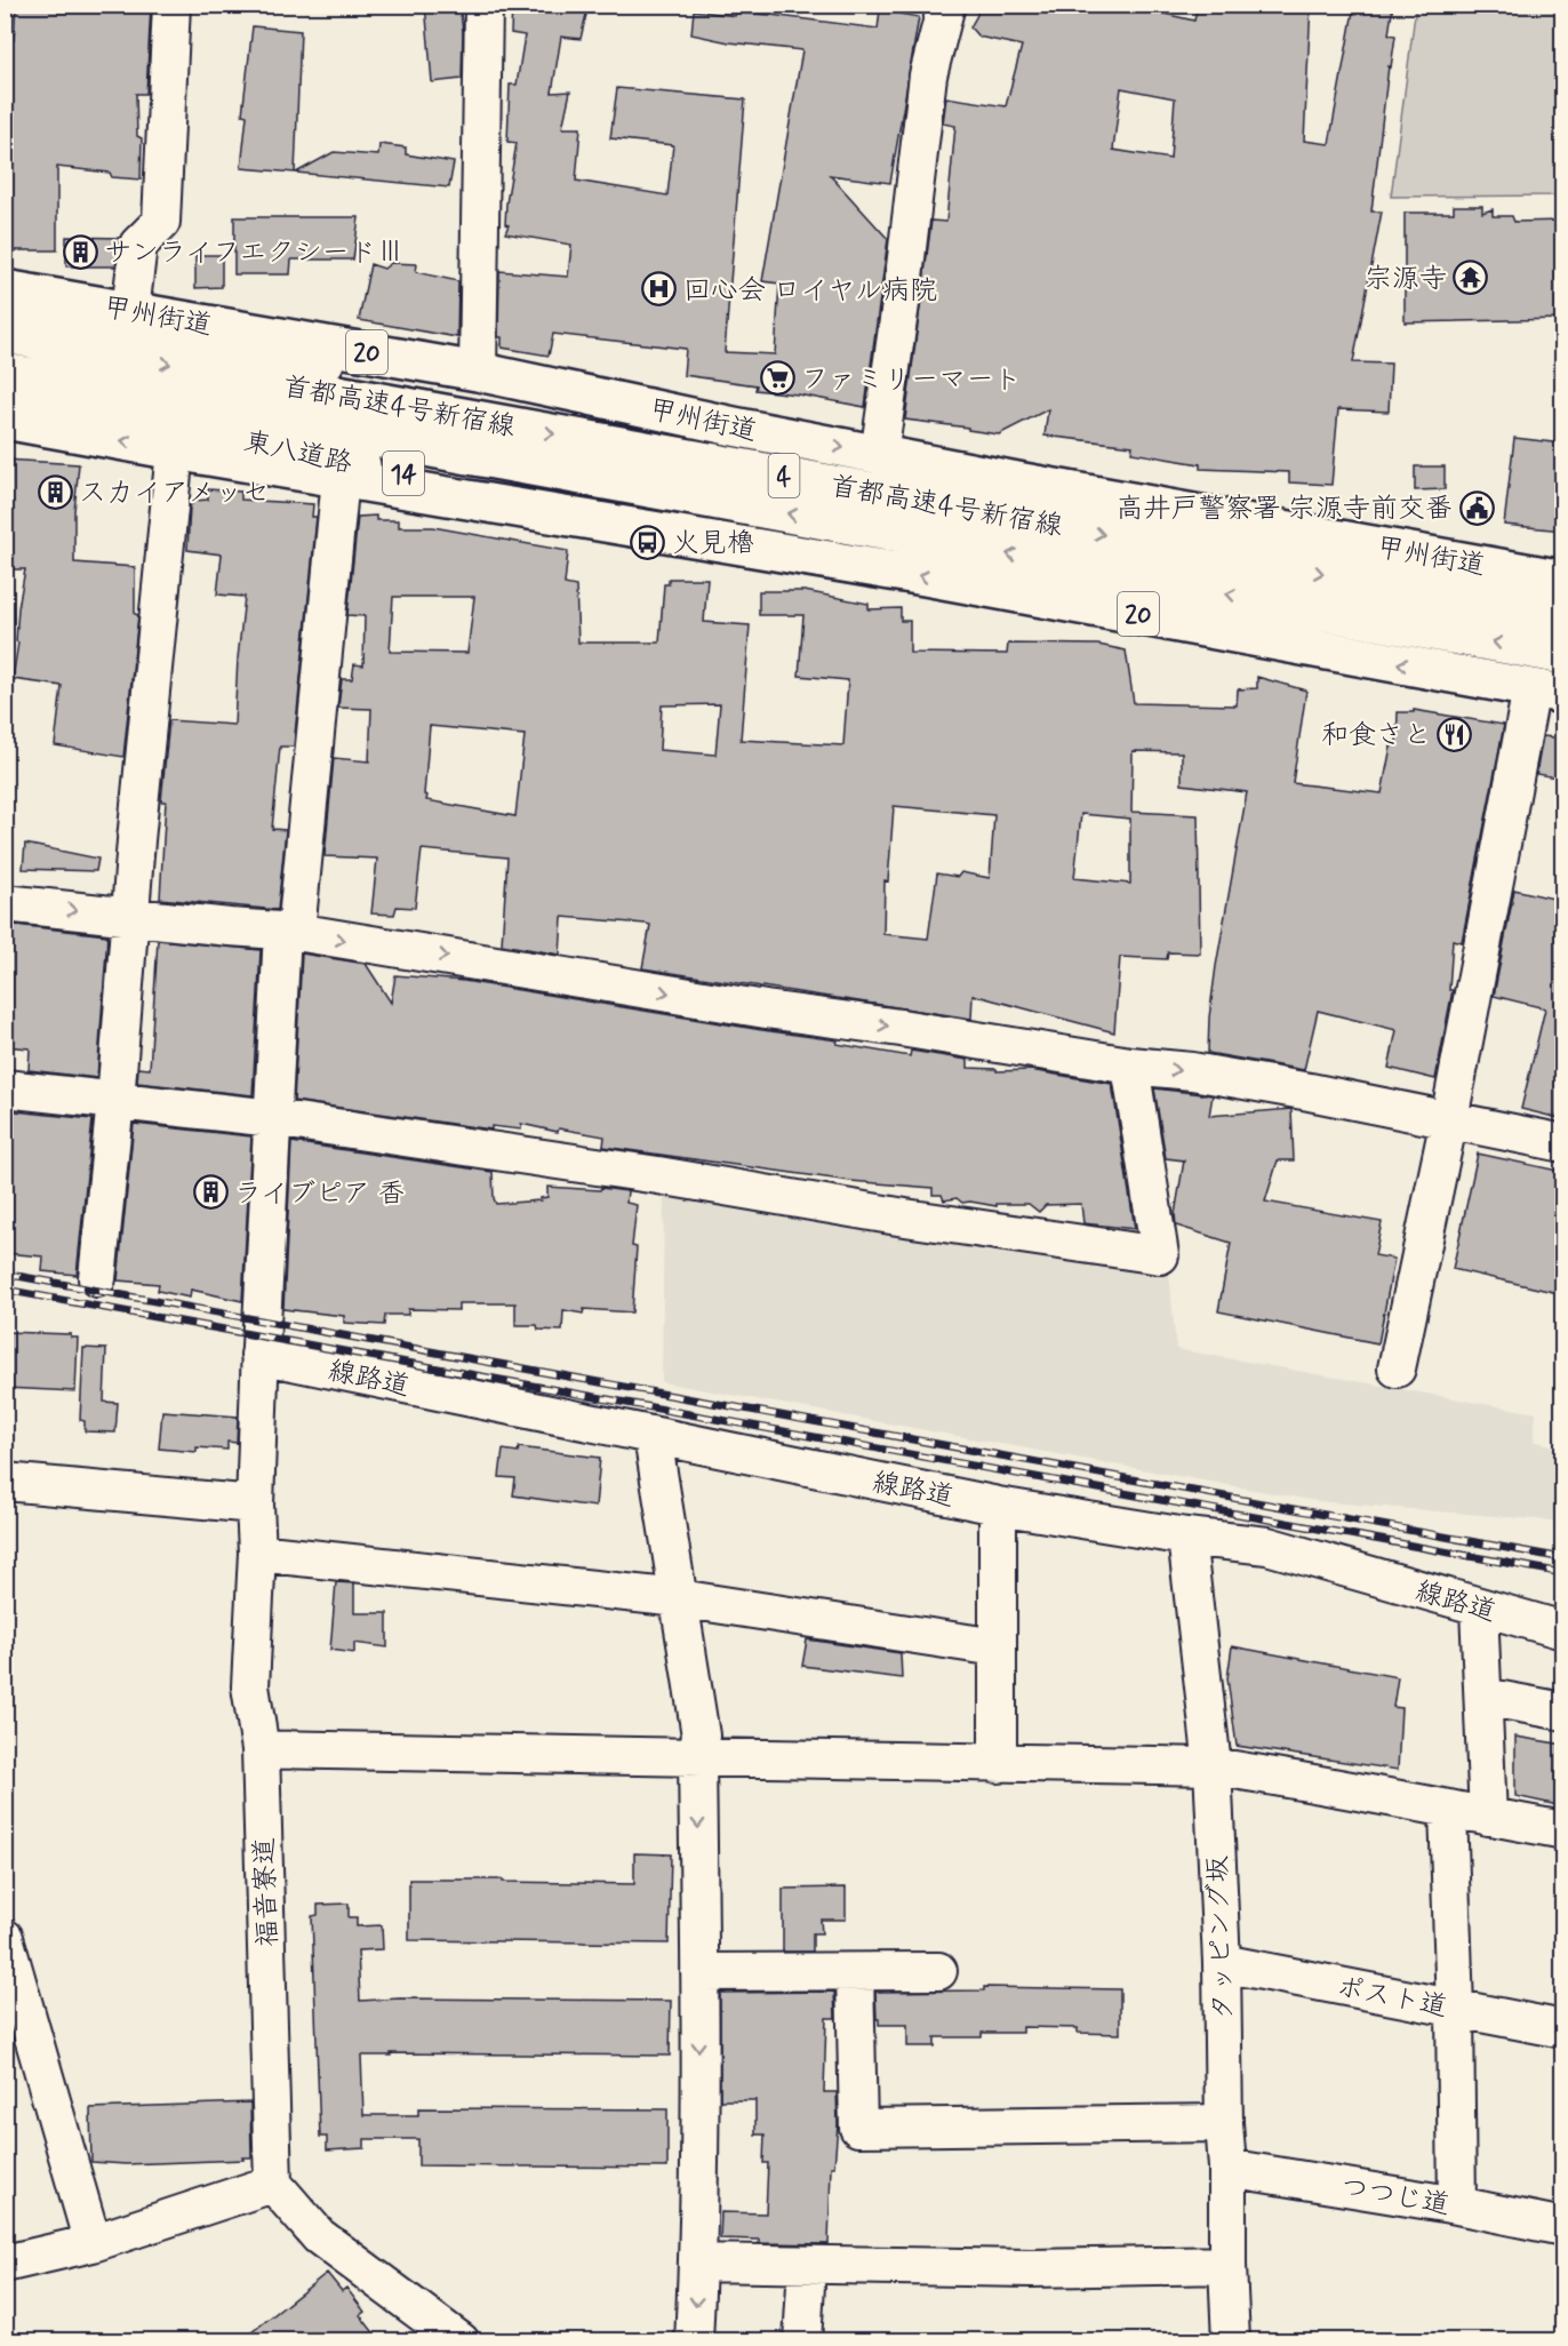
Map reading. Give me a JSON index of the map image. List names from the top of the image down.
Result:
{
  "streets": {
    "main road": [
      "甲州街道",
      "20",
      "首都高速4号新宿線",
      "東八道路",
      "14",
      "4"
    ],
    "street": [
      "線路道",
      "福音寮道",
      "タッピング坂",
      "ポスト道",
      "つつじ道"
    ]
  },
  "crossings": [
    ["20", "東八道路"],
    ["20", "福音寮道"],
    ["線路道", "福音寮道"],
    ["線路道", "タッピング坂"],
    ["タッピング坂", "ポスト道"],
    ["タッピング坂", "つつじ道"]
  ],
  "places": {
    "building": ["サンライフエクシードⅢ", "スカイアメッセ", "ライブピア 香"],
    "temple": ["宗源寺"],
    "hospital": ["回心会 ロイヤル病院"],
    "supermarket": ["ファミリーマート"],
    "public building": ["高井戸警察署 宗源寺前交番"],
    "bus stop": ["火見櫓"],
    "restaurant": ["和食さと"]
  }
}
